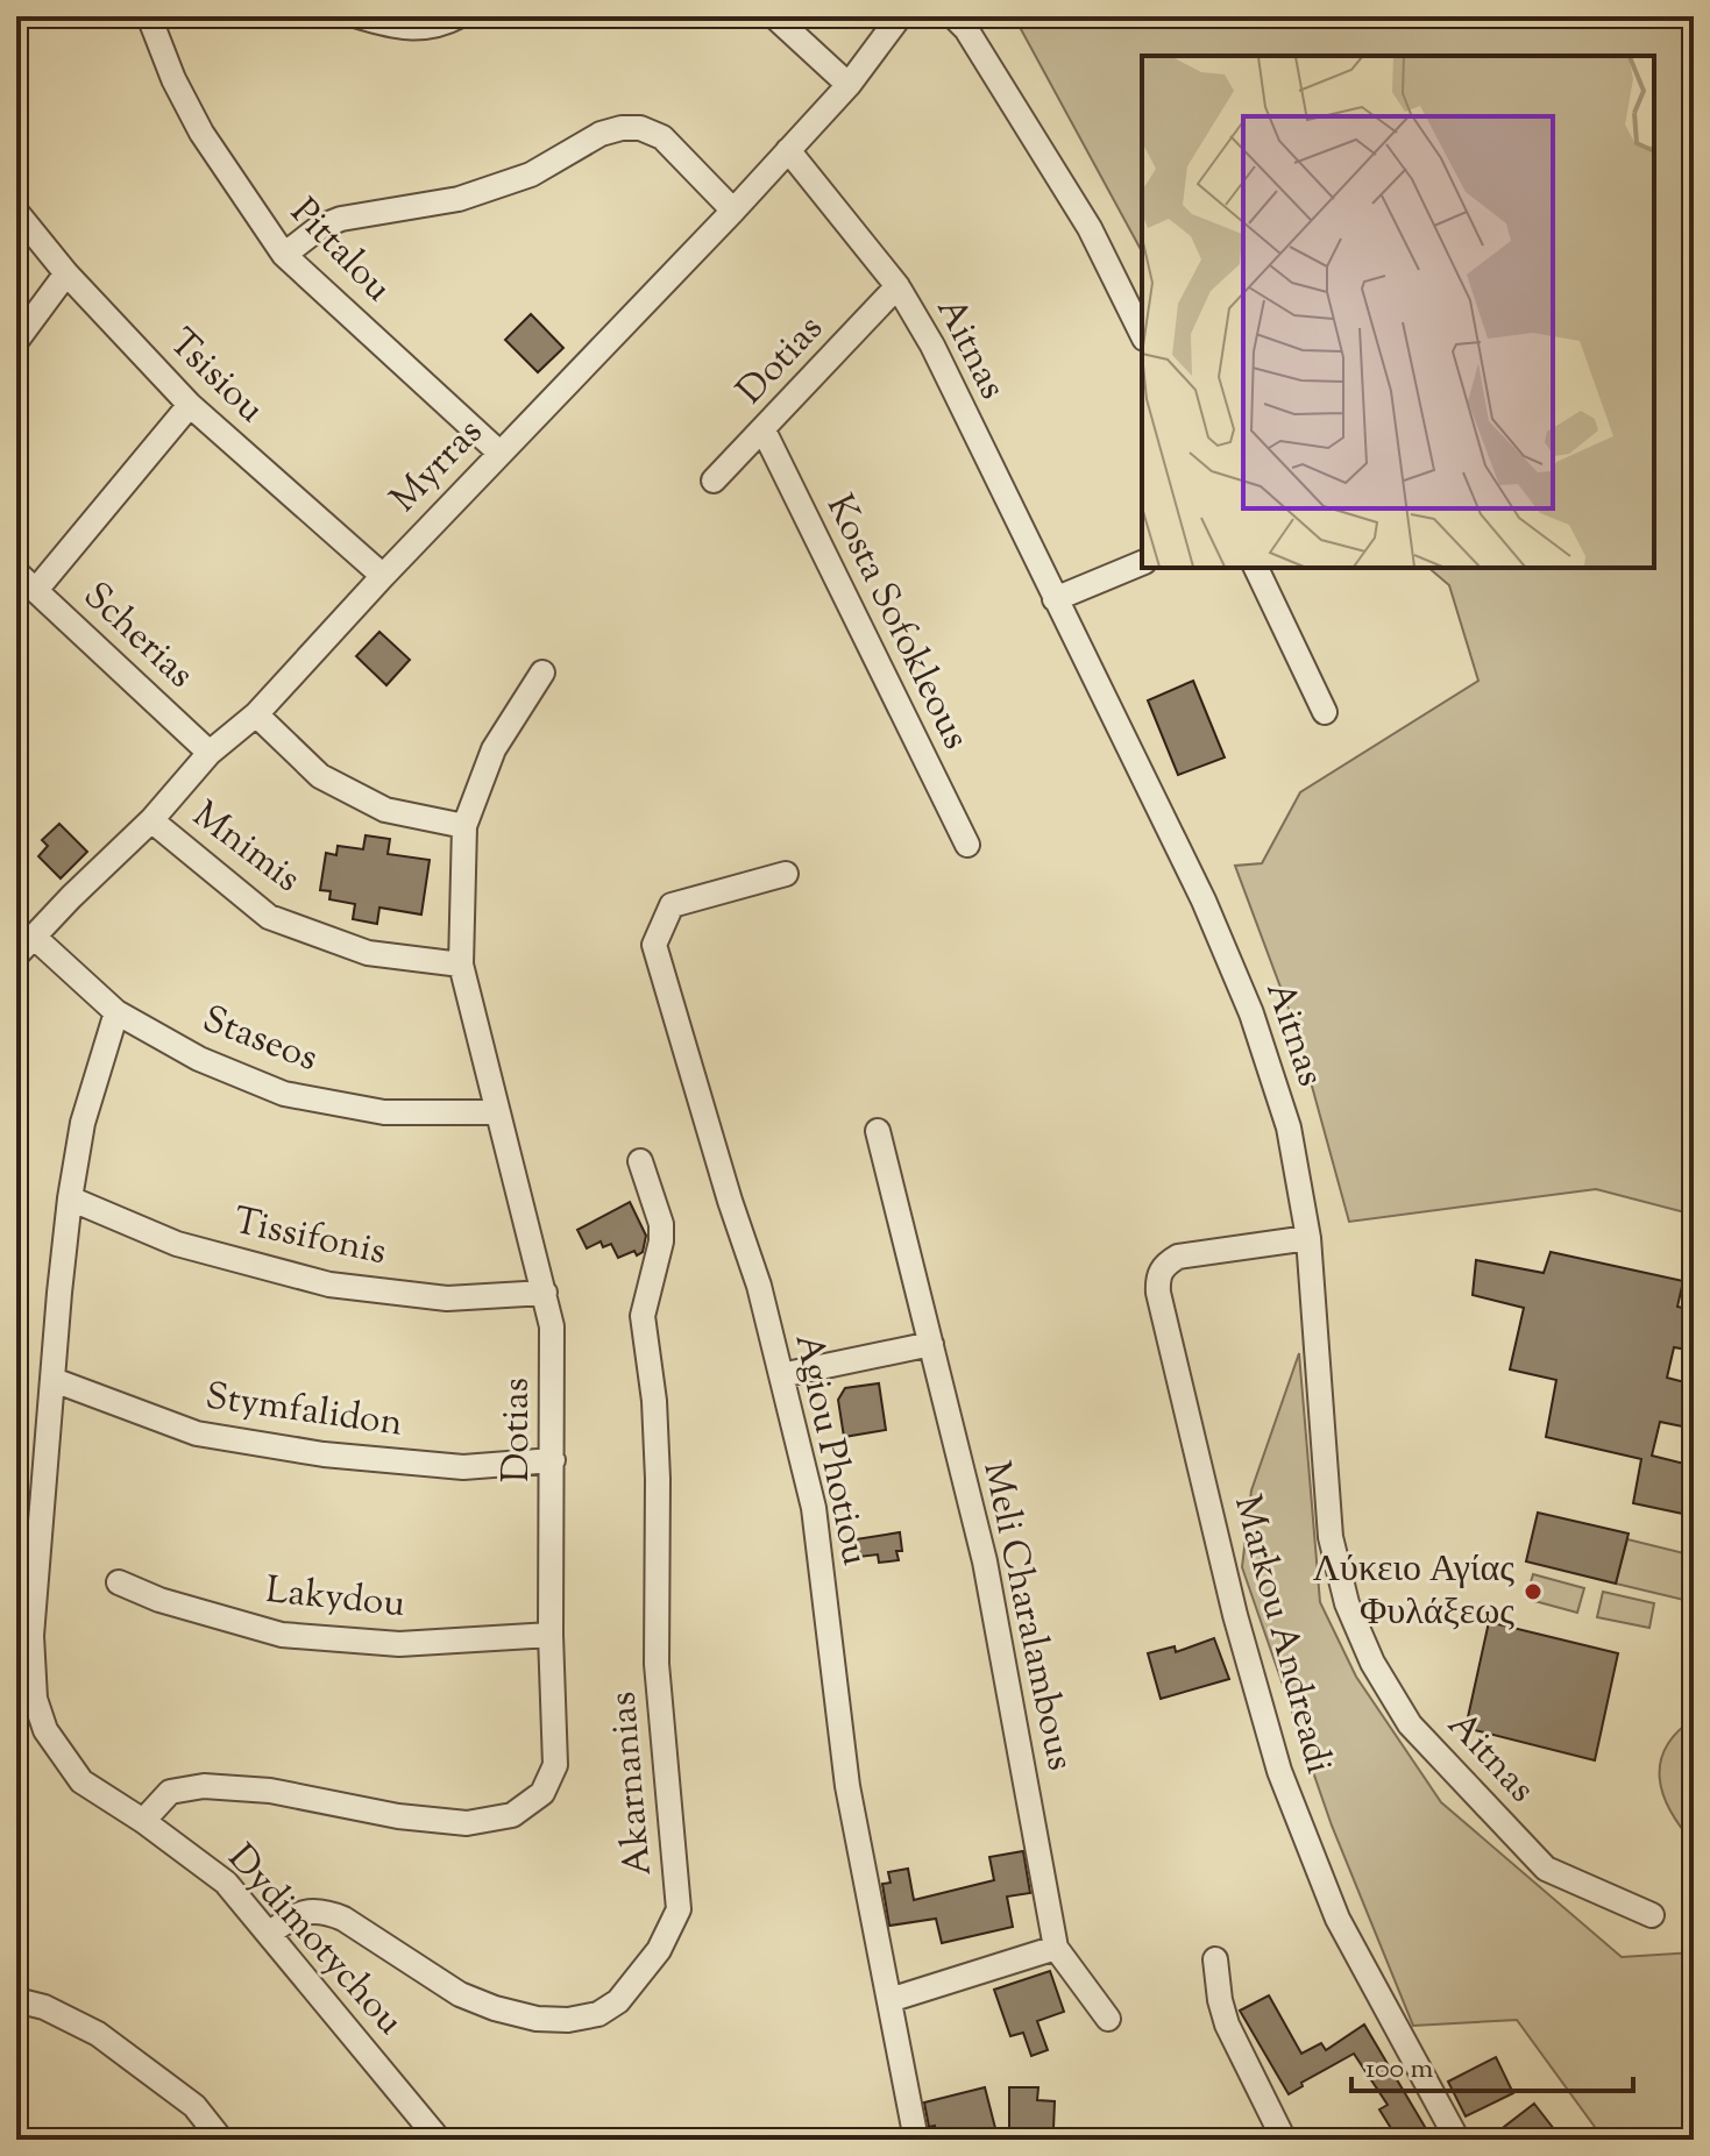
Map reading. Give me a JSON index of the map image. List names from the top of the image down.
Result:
{
  "streets": {
    "street": [
      "Pittalou",
      "Aitnas",
      "Dotias",
      "Tsisiou",
      "Myrras",
      "Kosta Sofokleous",
      "Scherias",
      "Mnimis",
      "Staseos",
      "Tissifonis",
      "Stymfalidon",
      "Agiou Photiou",
      "Lakydou",
      "Meli Charalambous",
      "Markou Andreadi",
      "Akarnanias",
      "Dydimotychou"
    ]
  },
  "crossings": [
    ["Pittalou", "Myrras"],
    ["Aitnas", "Dotias"],
    ["Aitnas", "Myrras"],
    ["Aitnas", "Markou Andreadi"],
    ["Dotias", "Kosta Sofokleous"],
    ["Dotias", "Mnimis"],
    ["Dotias", "Staseos"],
    ["Dotias", "Tissifonis"],
    ["Dotias", "Stymfalidon"],
    ["Dotias", "Lakydou"],
    ["Dotias", "Dydimotychou"],
    ["Tsisiou", "Myrras"],
    ["Myrras", "Scherias"],
    ["Myrras", "Mnimis"],
    ["Myrras", "Staseos"],
    ["Staseos", "Dydimotychou"],
    ["Tissifonis", "Dydimotychou"],
    ["Stymfalidon", "Dydimotychou"],
    ["Akarnanias", "Dydimotychou"]
  ],
  "places": ["Λύκειο Αγίας Φυλάξεως"],
  "scale_bar": "100 m"
}
